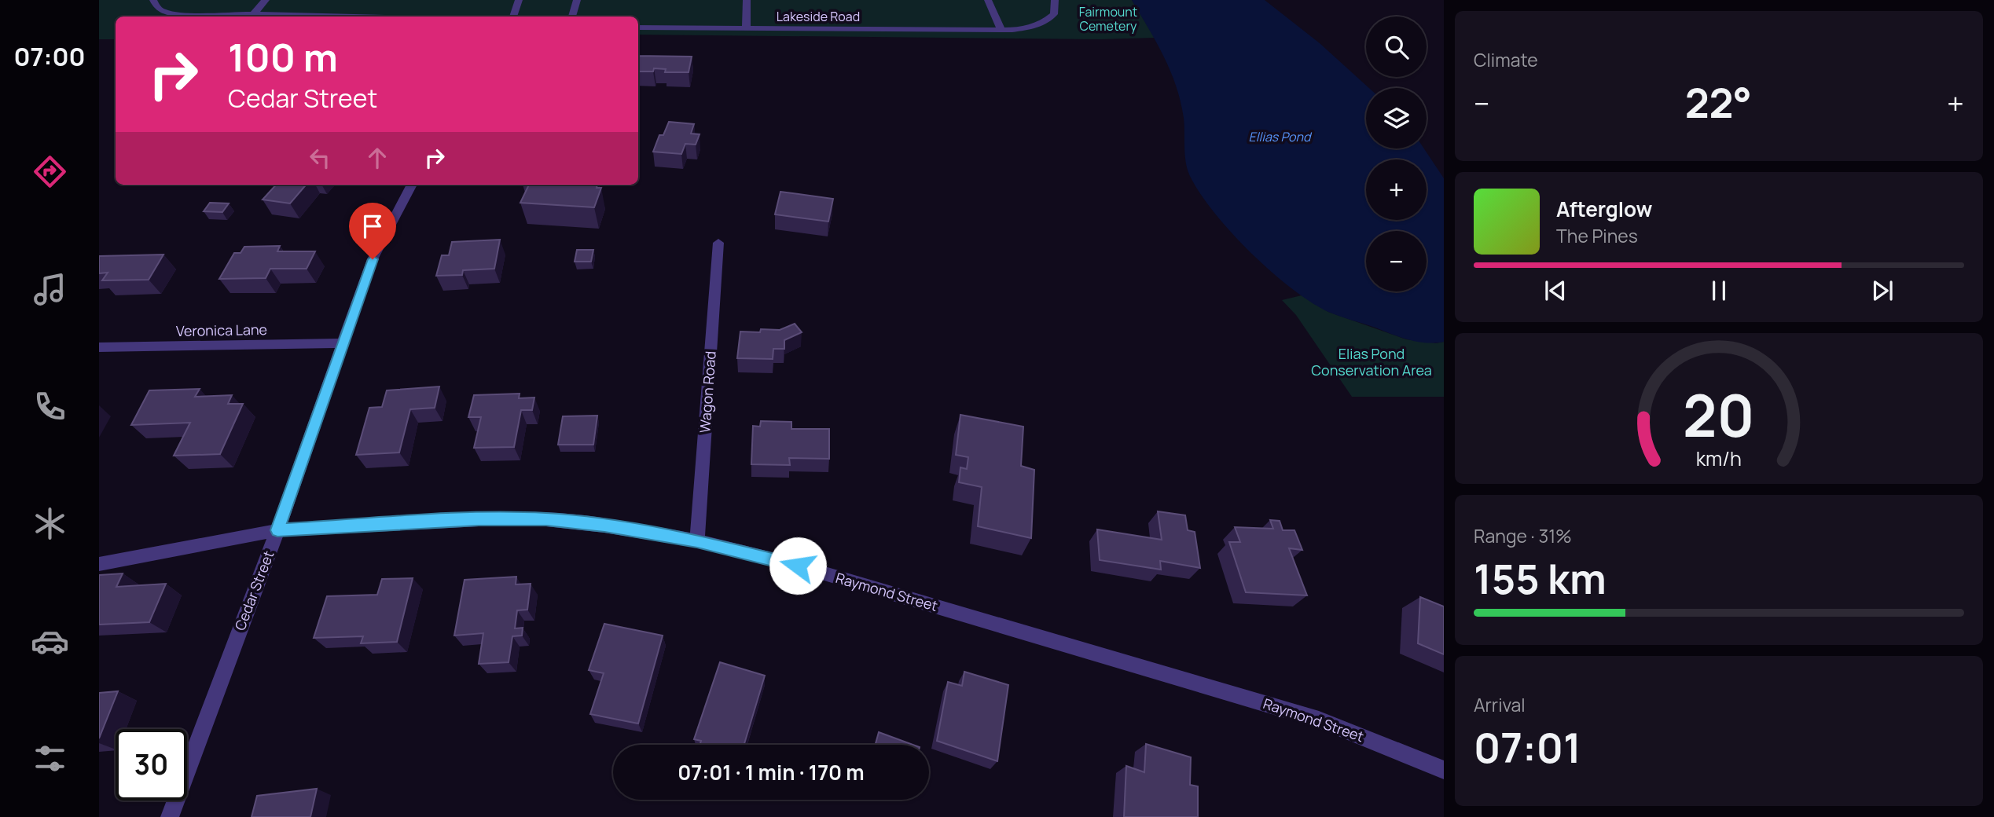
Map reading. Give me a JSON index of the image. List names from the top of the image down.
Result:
{
  "streets": {
    "street": [
      "Lakeside Road",
      "Veronica Lane",
      "Wagon Road",
      "Cedar Street",
      "Raymond Street"
    ]
  },
  "crossings": [
    ["Veronica Lane", "Cedar Street"],
    ["Wagon Road", "Raymond Street"],
    ["Cedar Street", "Raymond Street"]
  ],
  "water": ["Ellias Pond"],
  "parks": ["Fairmount Cemetery", "Elias Pond Conservation Area"],
  "page": {
    "tabs": "07:00",
    "tile": [
      "Climate",
      ["Range · 31%", "155 km"],
      ["Arrival", "07:01"]
    ],
    "map_buttons": ["+", "−"],
    "turn": ["100 m", "Cedar Street"],
    "heat": ["−", "22°", "+"],
    "song": ["Afterglow", "The Pines"],
    "limit": "30",
    "trip": "07:01 · 1 min · 170 m",
    "gauge": ["20", "km/h"]
  }
}
